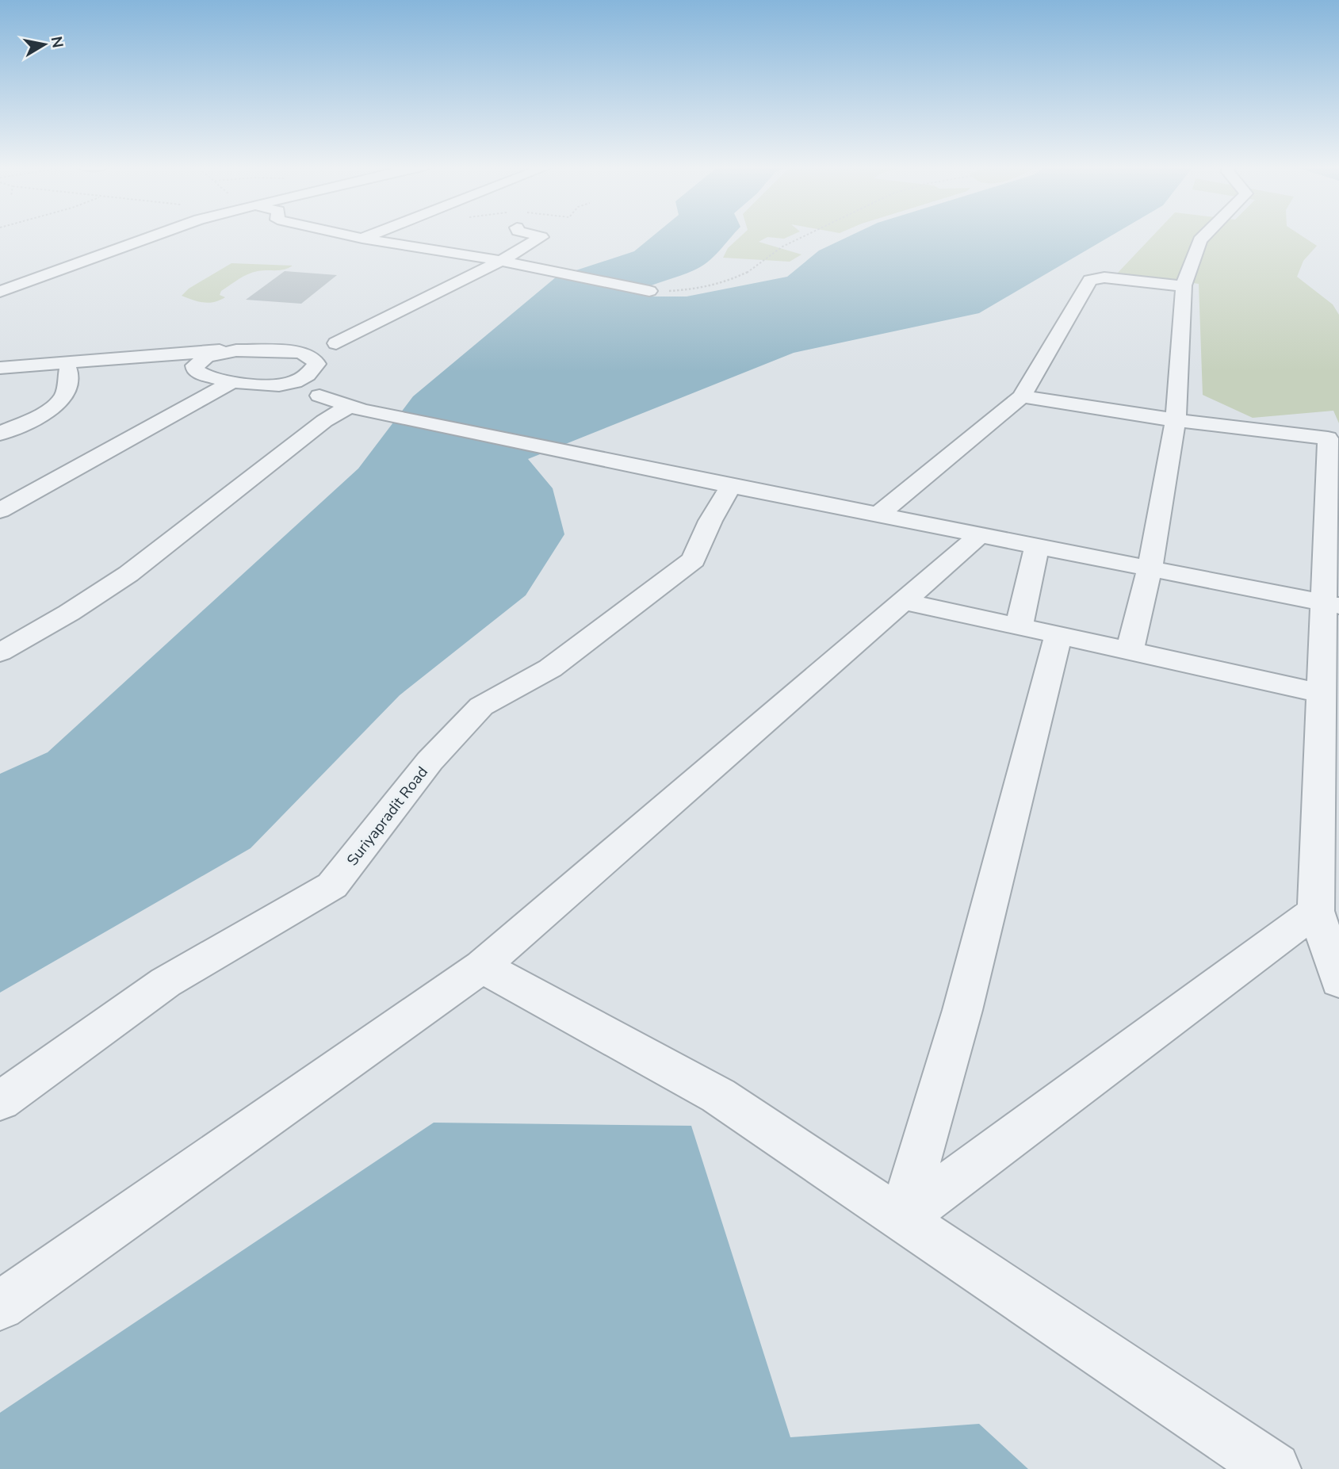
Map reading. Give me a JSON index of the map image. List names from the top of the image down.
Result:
{
  "streets": {
    "street": ["Suriyapradit Road"]
  },
  "north": "right"
}
